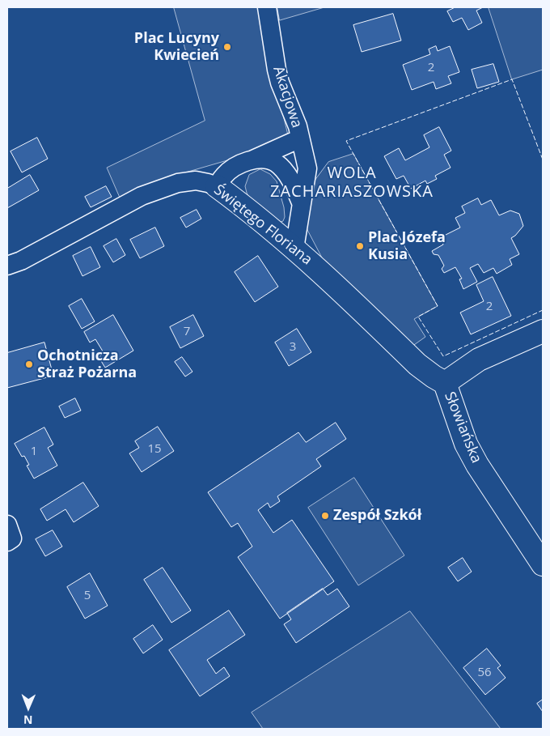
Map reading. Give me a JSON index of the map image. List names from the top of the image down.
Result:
{
  "streets": {
    "street": ["Akacjowa", "Świętego Floriana", "Słowiańska"]
  },
  "crossings": [
    ["Akacjowa", "Świętego Floriana"],
    ["Świętego Floriana", "Słowiańska"]
  ],
  "districts": ["WOLA ZACHARIASZOWSKA"],
  "places": [
    "Plac Lucyny Kwiecień",
    "Plac Józefa Kusia",
    "Ochotnicza Straż Pożarna",
    "Zespół Szkół"
  ],
  "house_numbers": [
    "2",
    "2",
    "7",
    "3",
    "15",
    "1",
    "5",
    "56"
  ],
  "north": "bottom"
}
